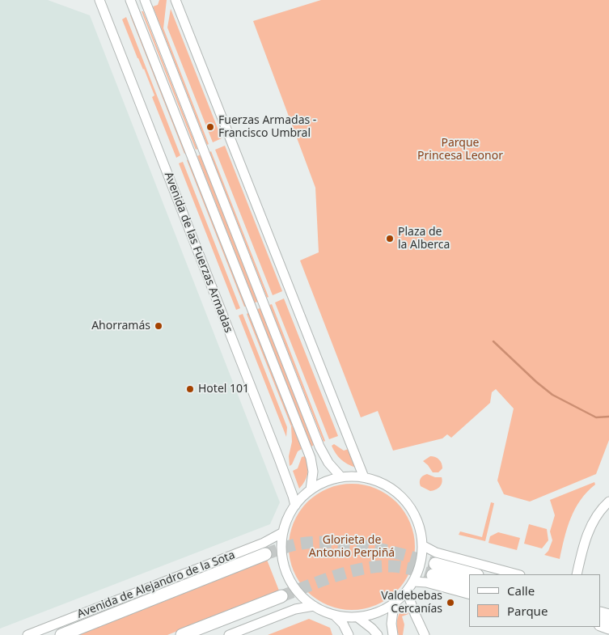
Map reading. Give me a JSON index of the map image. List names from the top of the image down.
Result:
{
  "streets": {
    "main road": ["Avenida de Alejandro de la Sota"],
    "street": ["Avenida de las Fuerzas Armadas"]
  },
  "crossings": [
    ["Avenida de las Fuerzas Armadas", "Avenida de Alejandro de la Sota"]
  ],
  "parks": ["Parque Princesa Leonor", "Glorieta de Antonio Perpiñá"],
  "places": [
    "Fuerzas Armadas - Francisco Umbral",
    "Plaza de la Alberca",
    "Ahorramás",
    "Hotel 101",
    "Valdebebas Cercanías"
  ],
  "legend": ["Calle", "Parque"]
}
